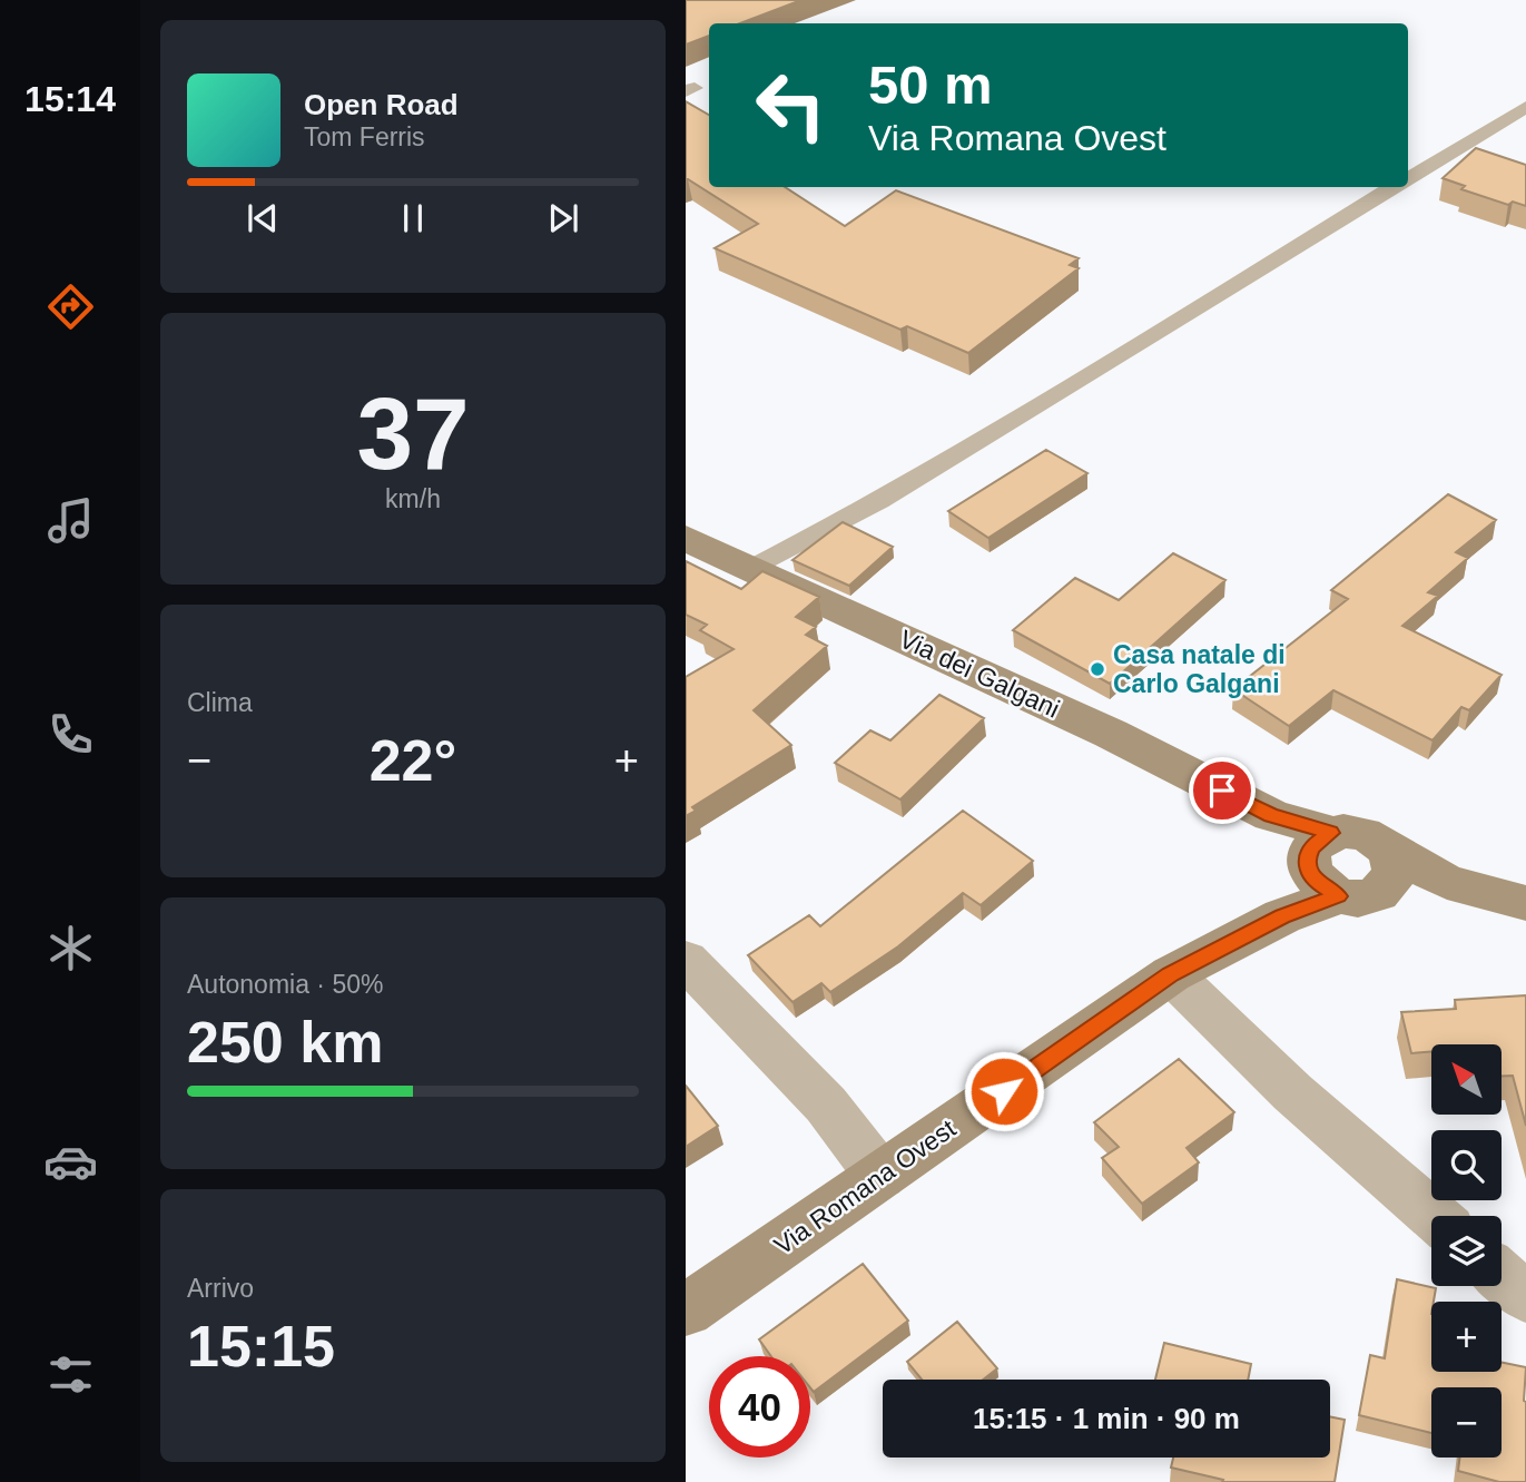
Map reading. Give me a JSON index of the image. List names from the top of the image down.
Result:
{
  "streets": {
    "street": ["Via dei Galgani", "Via Romana Ovest"]
  },
  "crossings": [
    ["Via dei Galgani", "Via Romana Ovest"]
  ],
  "places": ["Casa natale di Carlo Galgani"],
  "north": "top left",
  "page": {
    "tabs": "15:14",
    "turn": ["50 m", "Via Romana Ovest"],
    "song": ["Open Road", "Tom Ferris"],
    "tile": [
      ["37", "km/h"],
      "Clima",
      ["Autonomia · 50%", "250 km"],
      ["Arrivo", "15:15"]
    ],
    "heat": ["−", "22°", "+"],
    "map_buttons": ["+", "−"],
    "limit": "40",
    "trip": "15:15 · 1 min · 90 m"
  }
}
